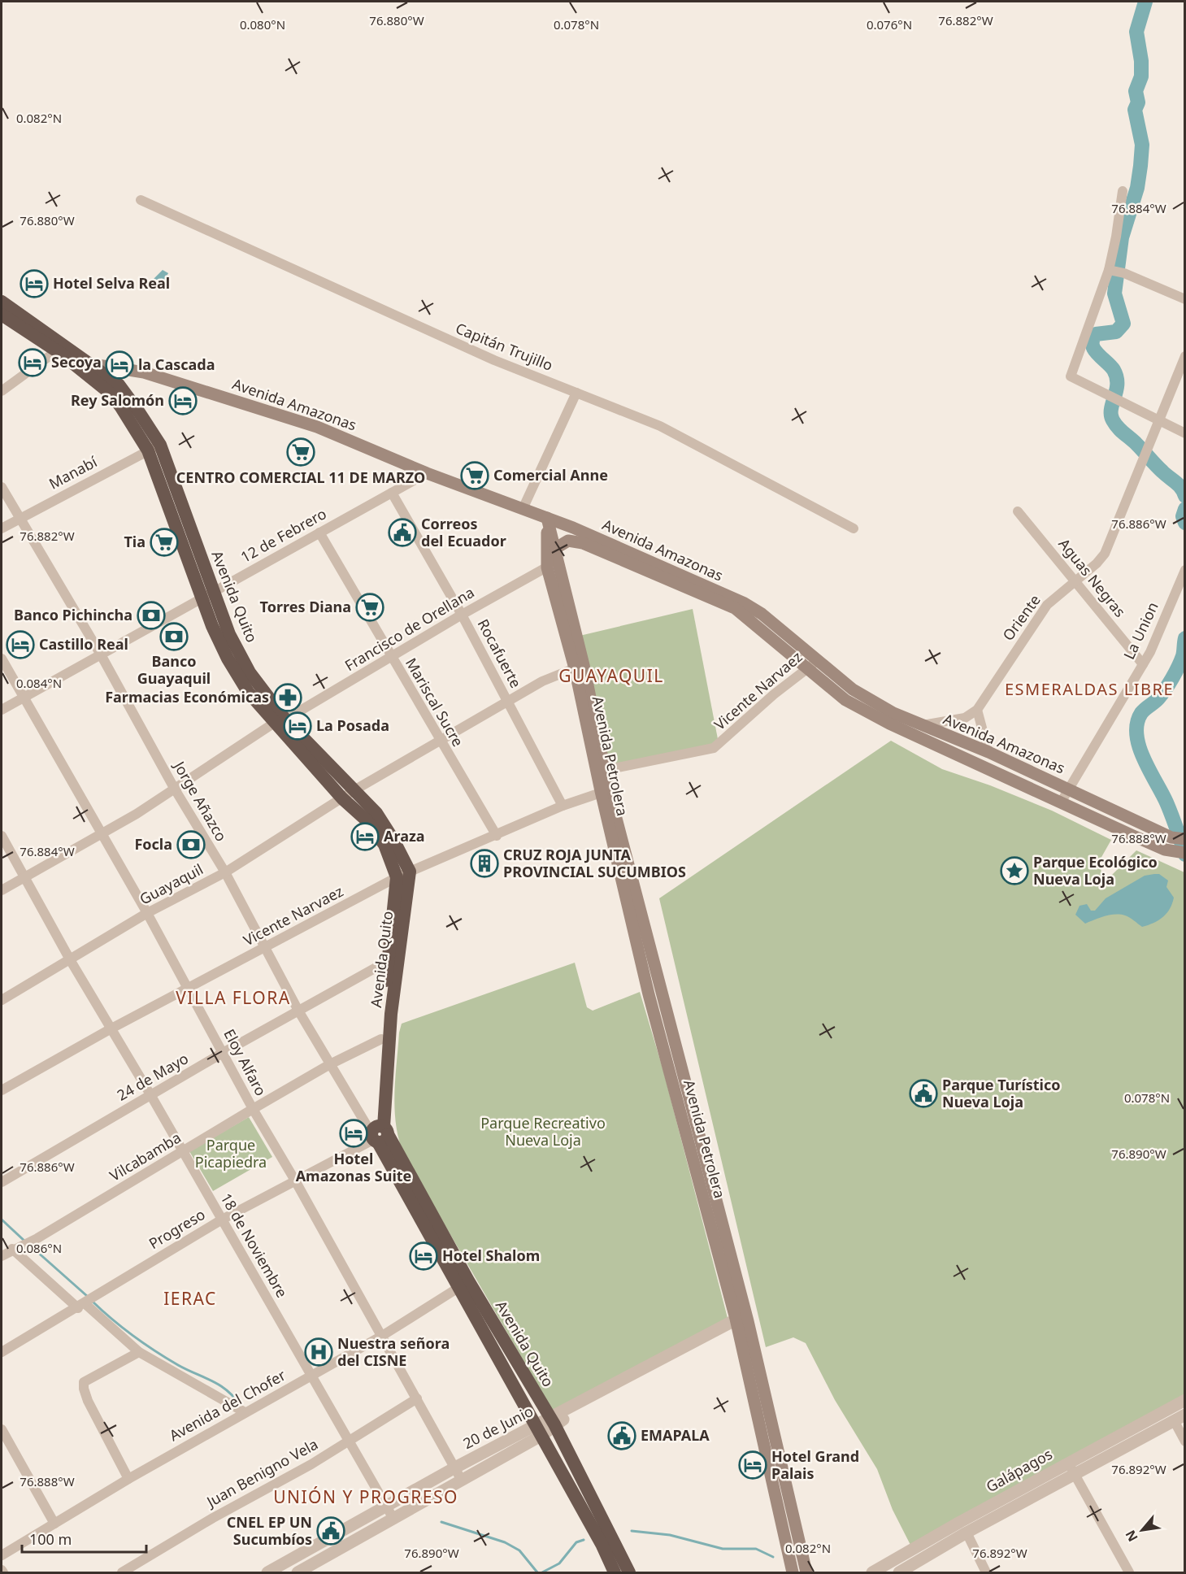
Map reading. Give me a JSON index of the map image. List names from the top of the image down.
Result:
{
  "streets": {
    "highway": ["Avenida Quito"],
    "main road": ["Avenida Amazonas", "Avenida Petrolera"],
    "street": [
      "Capitán Trujillo",
      "Manabí",
      "12 de Febrero",
      "Aguas Negras",
      "Oriente",
      "Francisco de Orellana",
      "La Union",
      "Rocafuerte",
      "Vicente Narvaez",
      "Mariscal Sucre",
      "Jorge Añazco",
      "Guayaquil",
      "Eloy Alfaro",
      "24 de Mayo",
      "Vilcabamba",
      "Progreso",
      "18 de Noviembre",
      "Avenida del Chofer",
      "20 de Junio",
      "Galápagos",
      "Juan Benigno Vela"
    ]
  },
  "crossings": [
    ["Avenida Amazonas", "12 de Febrero"],
    ["Avenida Amazonas", "Avenida Quito"],
    ["Avenida Amazonas", "Francisco de Orellana"],
    ["Avenida Amazonas", "La Union"],
    ["Avenida Amazonas", "Vicente Narvaez"],
    ["Avenida Amazonas", "Avenida Petrolera"],
    ["Manabí", "Avenida Quito"],
    ["Manabí", "Jorge Añazco"],
    ["12 de Febrero", "Avenida Quito"],
    ["12 de Febrero", "Rocafuerte"],
    ["12 de Febrero", "Mariscal Sucre"],
    ["12 de Febrero", "Jorge Añazco"],
    ["12 de Febrero", "Eloy Alfaro"],
    ["Aguas Negras", "Oriente"],
    ["Aguas Negras", "La Union"],
    ["Avenida Quito", "Francisco de Orellana"],
    ["Avenida Quito", "Vicente Narvaez"],
    ["Avenida Quito", "Jorge Añazco"],
    ["Avenida Quito", "Guayaquil"],
    ["Avenida Quito", "24 de Mayo"],
    ["Avenida Quito", "Vilcabamba"],
    ["Avenida Quito", "Progreso"],
    ["Avenida Quito", "Avenida del Chofer"],
    ["Avenida Quito", "20 de Junio"],
    ["Francisco de Orellana", "Rocafuerte"],
    ["Francisco de Orellana", "Mariscal Sucre"],
    ["Francisco de Orellana", "Avenida Petrolera"],
    ["Francisco de Orellana", "Jorge Añazco"],
    ["Francisco de Orellana", "Eloy Alfaro"],
    ["Francisco de Orellana", "18 de Noviembre"],
    ["Rocafuerte", "Vicente Narvaez"],
    ["Rocafuerte", "Guayaquil"],
    ["Vicente Narvaez", "Mariscal Sucre"],
    ["Vicente Narvaez", "Avenida Petrolera"],
    ["Vicente Narvaez", "Jorge Añazco"],
    ["Vicente Narvaez", "Eloy Alfaro"],
    ["Vicente Narvaez", "18 de Noviembre"],
    ["Mariscal Sucre", "Guayaquil"],
    ["Avenida Petrolera", "Guayaquil"],
    ["Avenida Petrolera", "20 de Junio"],
    ["Jorge Añazco", "Guayaquil"],
    ["Jorge Añazco", "24 de Mayo"],
    ["Jorge Añazco", "Vilcabamba"],
    ["Jorge Añazco", "Progreso"],
    ["Guayaquil", "Eloy Alfaro"],
    ["Guayaquil", "18 de Noviembre"],
    ["Eloy Alfaro", "24 de Mayo"],
    ["Eloy Alfaro", "Vilcabamba"],
    ["Eloy Alfaro", "Progreso"],
    ["Eloy Alfaro", "Avenida del Chofer"],
    ["Eloy Alfaro", "20 de Junio"],
    ["Eloy Alfaro", "Juan Benigno Vela"],
    ["24 de Mayo", "18 de Noviembre"],
    ["Vilcabamba", "18 de Noviembre"],
    ["Progreso", "18 de Noviembre"],
    ["18 de Noviembre", "Avenida del Chofer"],
    ["18 de Noviembre", "20 de Junio"],
    ["18 de Noviembre", "Juan Benigno Vela"]
  ],
  "districts": [
    "GUAYAQUIL",
    "ESMERALDAS LIBRE",
    "VILLA FLORA",
    "IERAC",
    "UNIÓN Y PROGRESO"
  ],
  "parks": ["Parque Recreativo Nueva Loja", "Parque Picapiedra"],
  "places": {
    "hotel": [
      "Hotel Selva Real",
      "Secoya",
      "la Cascada",
      "Rey Salomón",
      "Castillo Real",
      "La Posada",
      "Araza",
      "Hotel Amazonas Suite",
      "Hotel Shalom",
      "Hotel Grand Palais"
    ],
    "supermarket": [
      "CENTRO COMERCIAL 11 DE MARZO",
      "Comercial Anne",
      "Tia",
      "Torres Diana"
    ],
    "public building": [
      "Correos del Ecuador",
      "Parque Turístico Nueva Loja",
      "EMAPALA",
      "CNEL EP UN Sucumbíos"
    ],
    "bank": ["Banco Pichincha", "Banco Guayaquil", "Focla"],
    "pharmacy": ["Farmacias Económicas"],
    "building": ["CRUZ ROJA JUNTA PROVINCIAL SUCUMBIOS"],
    "place": ["Parque Ecológico Nueva Loja"],
    "hospital": ["Nuestra señora del CISNE"]
  },
  "scale_bar": "100 m",
  "north": "bottom left",
  "coordinates": [
    "76.880°W",
    "76.882°W",
    "0.080°N",
    "0.078°N",
    "0.076°N",
    "0.082°N",
    "76.884°W",
    "76.886°W",
    "0.084°N",
    "76.888°W",
    "76.890°W",
    "0.086°N",
    "76.892°W"
  ]
}
